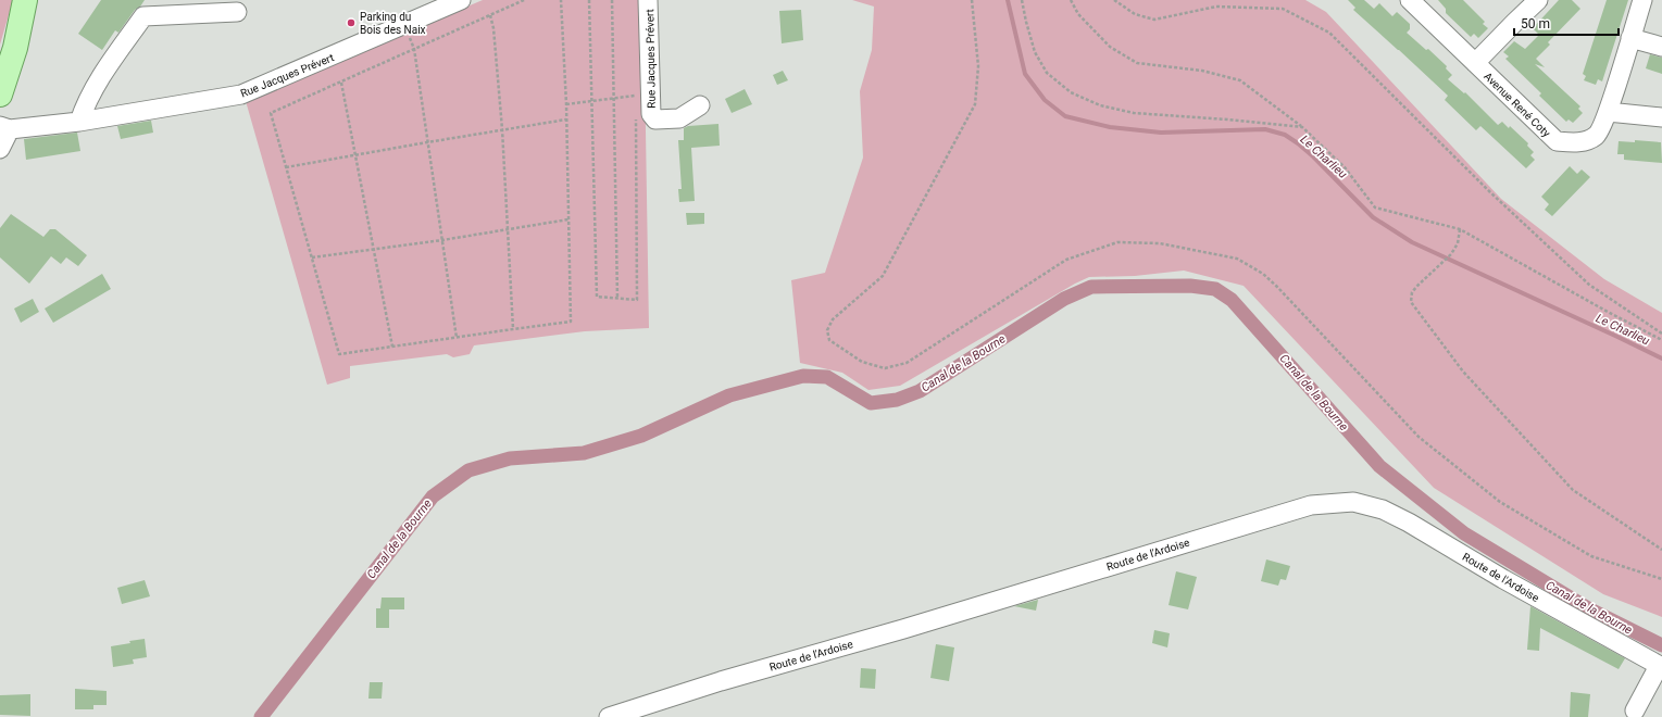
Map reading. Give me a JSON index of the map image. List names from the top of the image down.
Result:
{
  "streets": {
    "street": ["Rue Jacques Prévert", "Avenue René Coty", "Route de l'Ardoise"]
  },
  "water": ["Le Charlieu", "Canal de la Bourne"],
  "places": ["Parking du Bois des Naix"],
  "scale_bar": "50 m"
}
